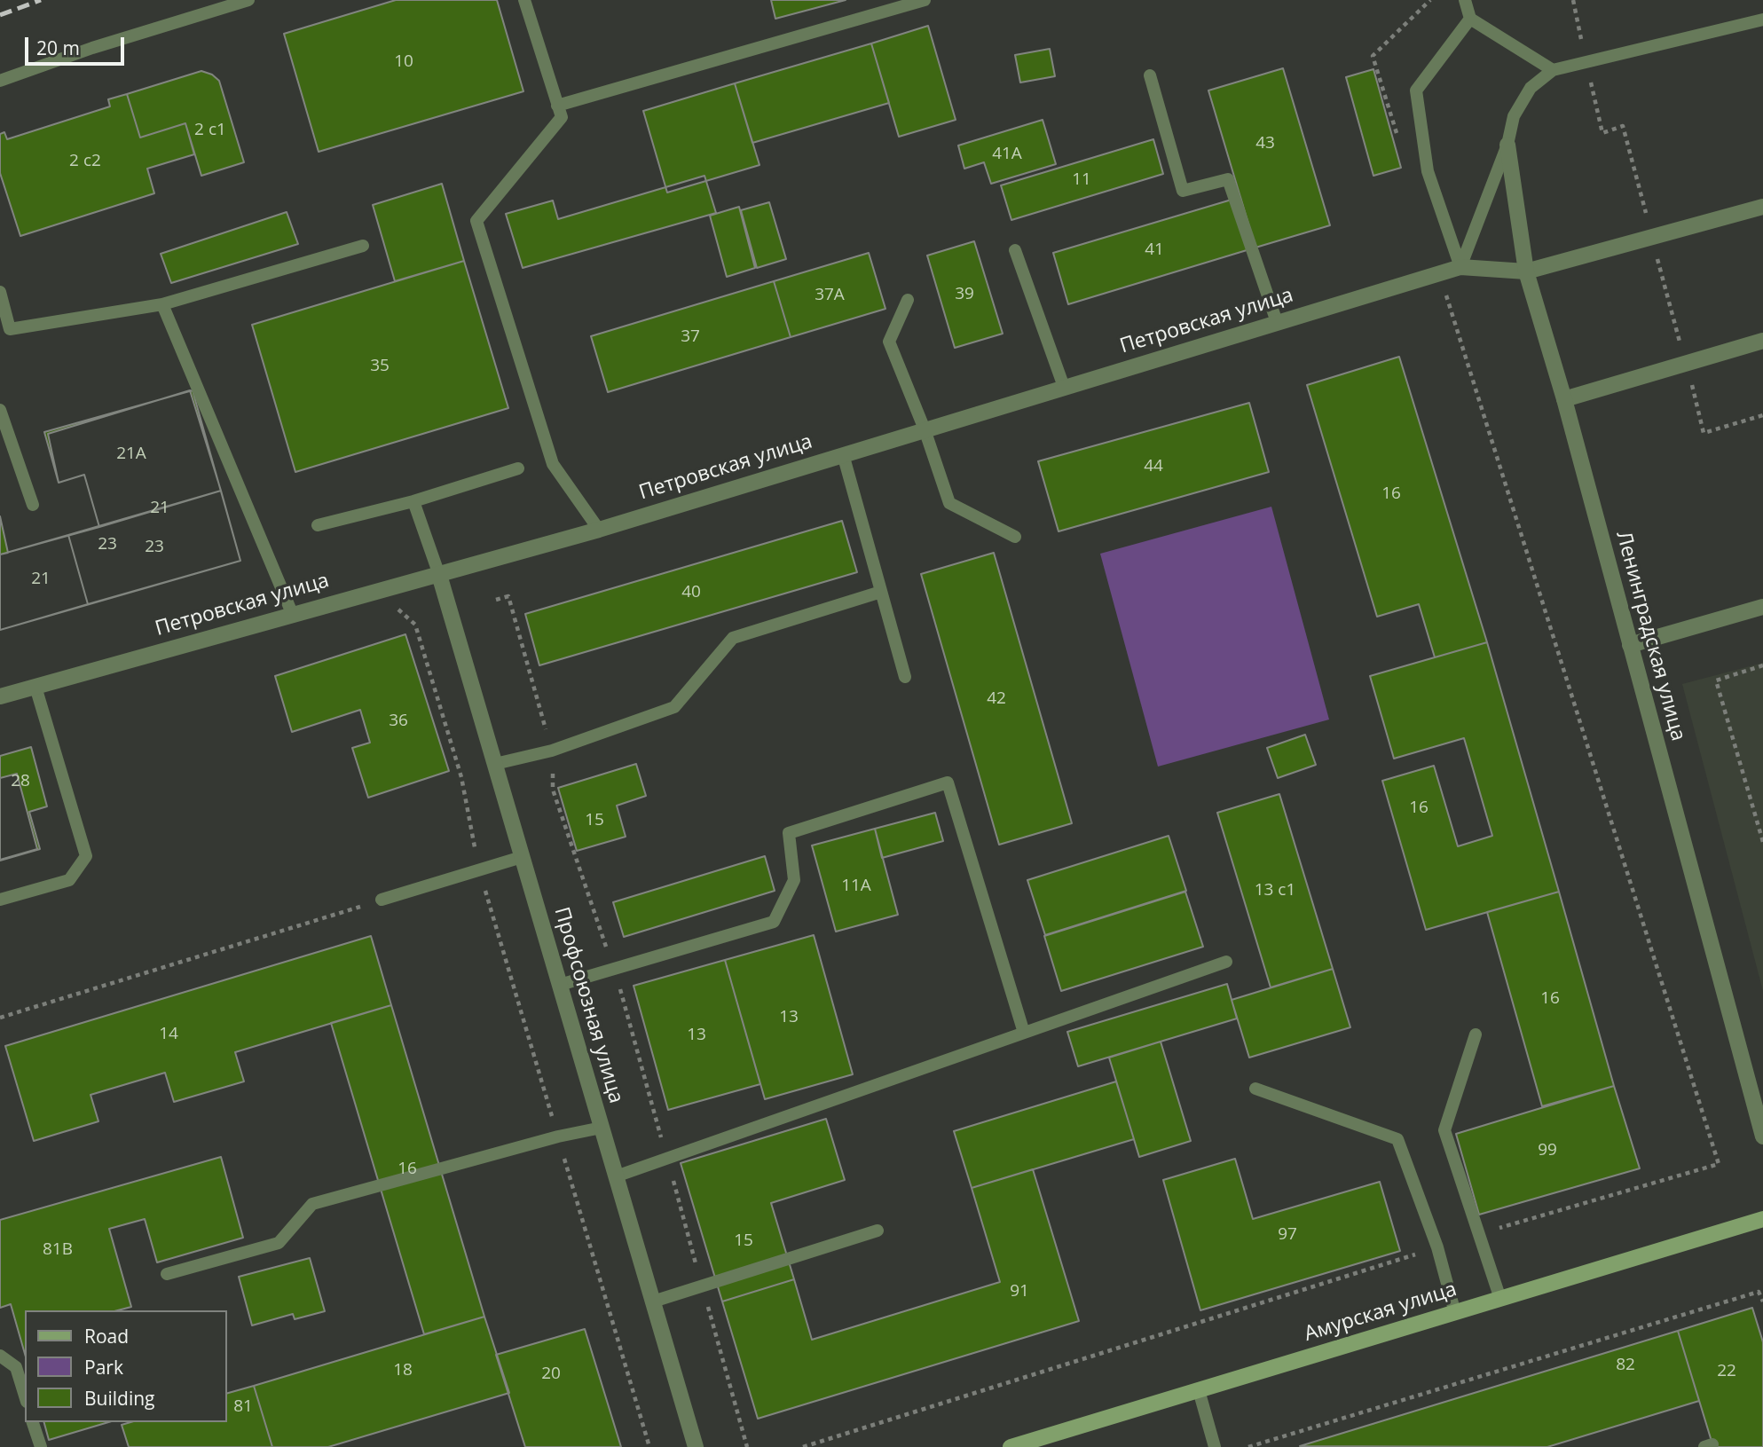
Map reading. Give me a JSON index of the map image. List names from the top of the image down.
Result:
{
  "streets": {
    "main road": ["Амурская улица"],
    "street": ["Петровская улица", "Ленинградская улица", "Профсоюзная улица"]
  },
  "crossings": [
    ["Петровская улица", "Профсоюзная улица"]
  ],
  "house_numbers": [
    "10",
    "2 с1",
    "43",
    "41А",
    "2 с2",
    "11",
    "41",
    "39",
    "37А",
    "37",
    "35",
    "21А",
    "44",
    "16",
    "21",
    "23",
    "23",
    "21",
    "40",
    "42",
    "36",
    "28",
    "16",
    "15",
    "11А",
    "13 с1",
    "16",
    "13",
    "14",
    "13",
    "99",
    "16",
    "97",
    "15",
    "81В",
    "91",
    "82",
    "18",
    "22",
    "20",
    "81"
  ],
  "legend": ["Road", "Park", "Building"],
  "scale_bar": "20 m"
}
